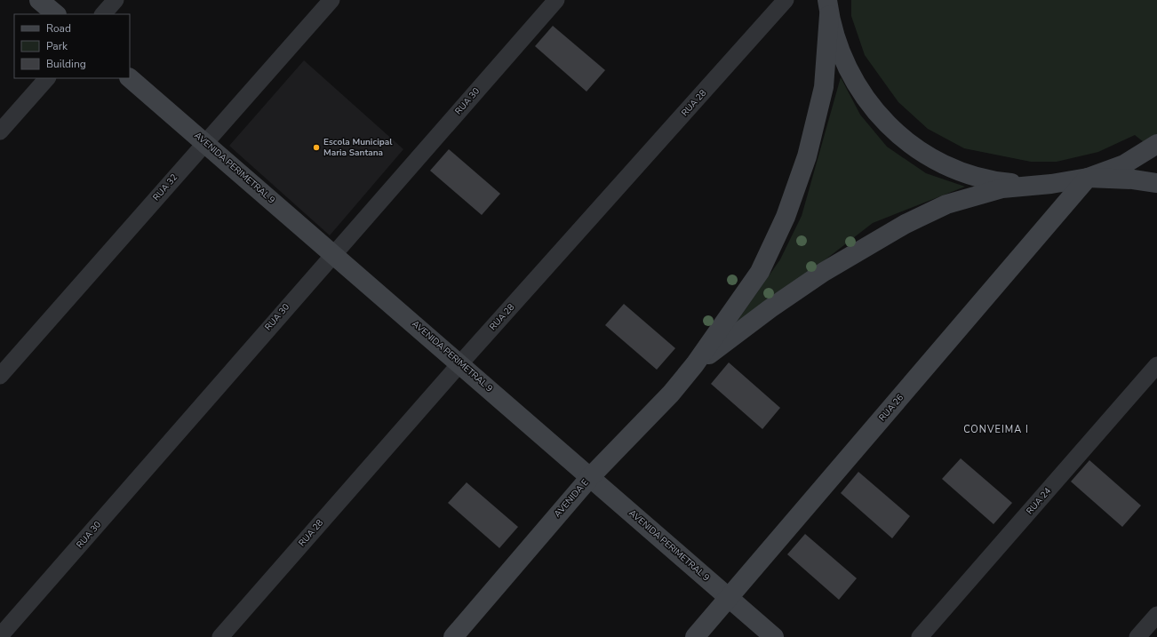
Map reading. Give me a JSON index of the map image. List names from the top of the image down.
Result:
{
  "streets": {
    "street": [
      "RUA 30",
      "RUA 28",
      "AVENIDA PERIMETRAL 9",
      "RUA 32",
      "RUA 26",
      "AVENIDA E",
      "RUA 24"
    ]
  },
  "crossings": [
    ["RUA 30", "AVENIDA PERIMETRAL 9"],
    ["RUA 28", "AVENIDA PERIMETRAL 9"],
    ["AVENIDA PERIMETRAL 9", "RUA 32"],
    ["AVENIDA PERIMETRAL 9", "RUA 26"],
    ["AVENIDA PERIMETRAL 9", "AVENIDA E"]
  ],
  "districts": ["CONVEIMA I"],
  "places": ["Escola Municipal Maria Santana"],
  "legend": ["Road", "Park", "Building"]
}
